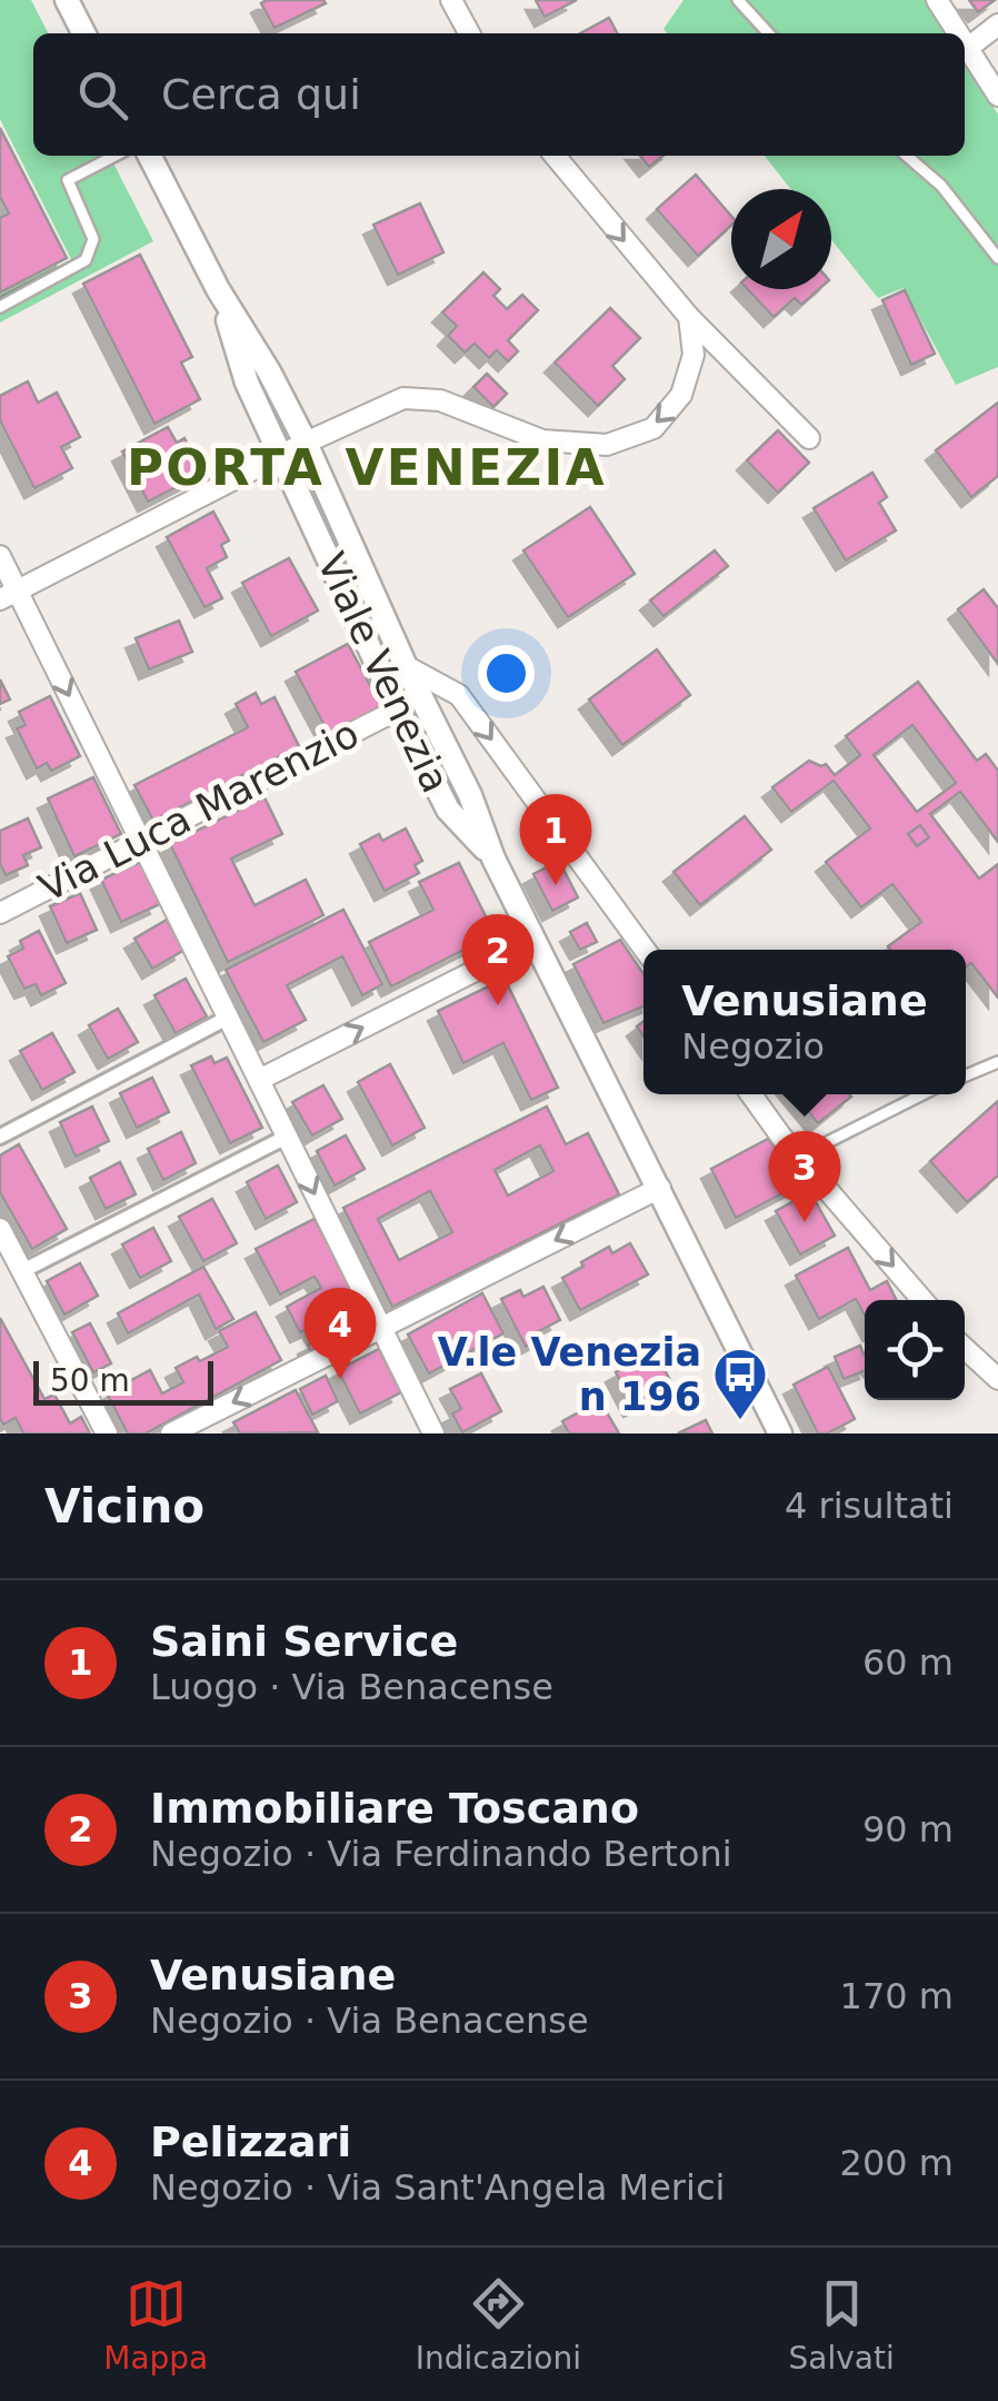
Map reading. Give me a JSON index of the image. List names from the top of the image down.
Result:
{
  "streets": {
    "street": ["Viale Venezia", "Via Luca Marenzio"]
  },
  "crossings": [
    ["Viale Venezia", "Via Luca Marenzio"]
  ],
  "districts": ["PORTA VENEZIA"],
  "places": {
    "bus stop": ["V.le Venezia n 196"]
  },
  "scale_bar": "50 m",
  "north": "top right",
  "page": {
    "search": "Cerca qui",
    "pins": [
      "1",
      "2",
      "3",
      "4"
    ],
    "popup": ["Venusiane", "Negozio"],
    "scale": "50 m",
    "heading": ["Vicino", "4 risultati"],
    "list": [
      {
        "mark": "1",
        "name": "Saini Service",
        "note": "Luogo · Via Benacense",
        "value": "60 m"
      },
      {
        "mark": "2",
        "name": "Immobiliare Toscano",
        "note": "Negozio · Via Ferdinando Bertoni",
        "value": "90 m"
      },
      {
        "mark": "3",
        "name": "Venusiane",
        "note": "Negozio · Via Benacense",
        "value": "170 m"
      },
      {
        "mark": "4",
        "name": "Pelizzari",
        "note": "Negozio · Via Sant'Angela Merici",
        "value": "200 m"
      }
    ],
    "nav": ["Mappa", "Indicazioni", "Salvati"]
  }
}
